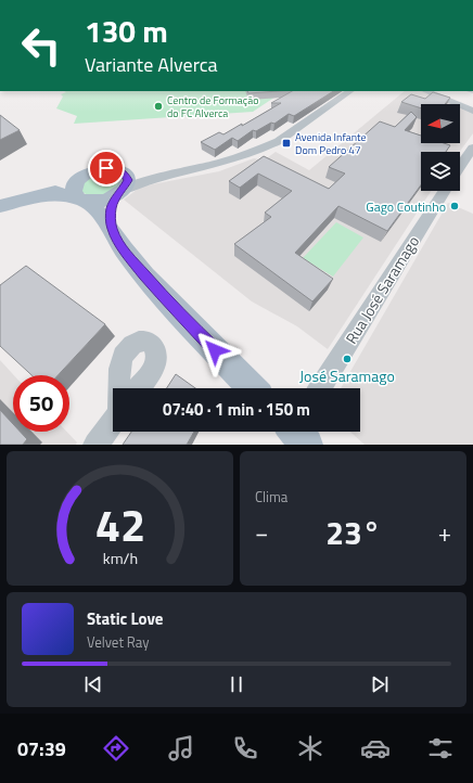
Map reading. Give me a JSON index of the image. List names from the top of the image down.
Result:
{
  "streets": {
    "street": ["Rua José Saramago"]
  },
  "places": {
    "other": ["Centro de Formação do FC Alverca", "Gago Coutinho", "José Saramago"],
    "transit": ["Avenida Infante Dom Pedro 47"]
  },
  "north": "left",
  "page": {
    "turn": ["130 m", "Variante Alverca"],
    "limit": "50",
    "trip": "07:40 · 1 min · 150 m",
    "tile": "Clima",
    "heat": ["−", "23°", "+"],
    "song": ["Static Love", "Velvet Ray"],
    "tabs": "07:39",
    "gauge": ["42", "km/h"]
  }
}
